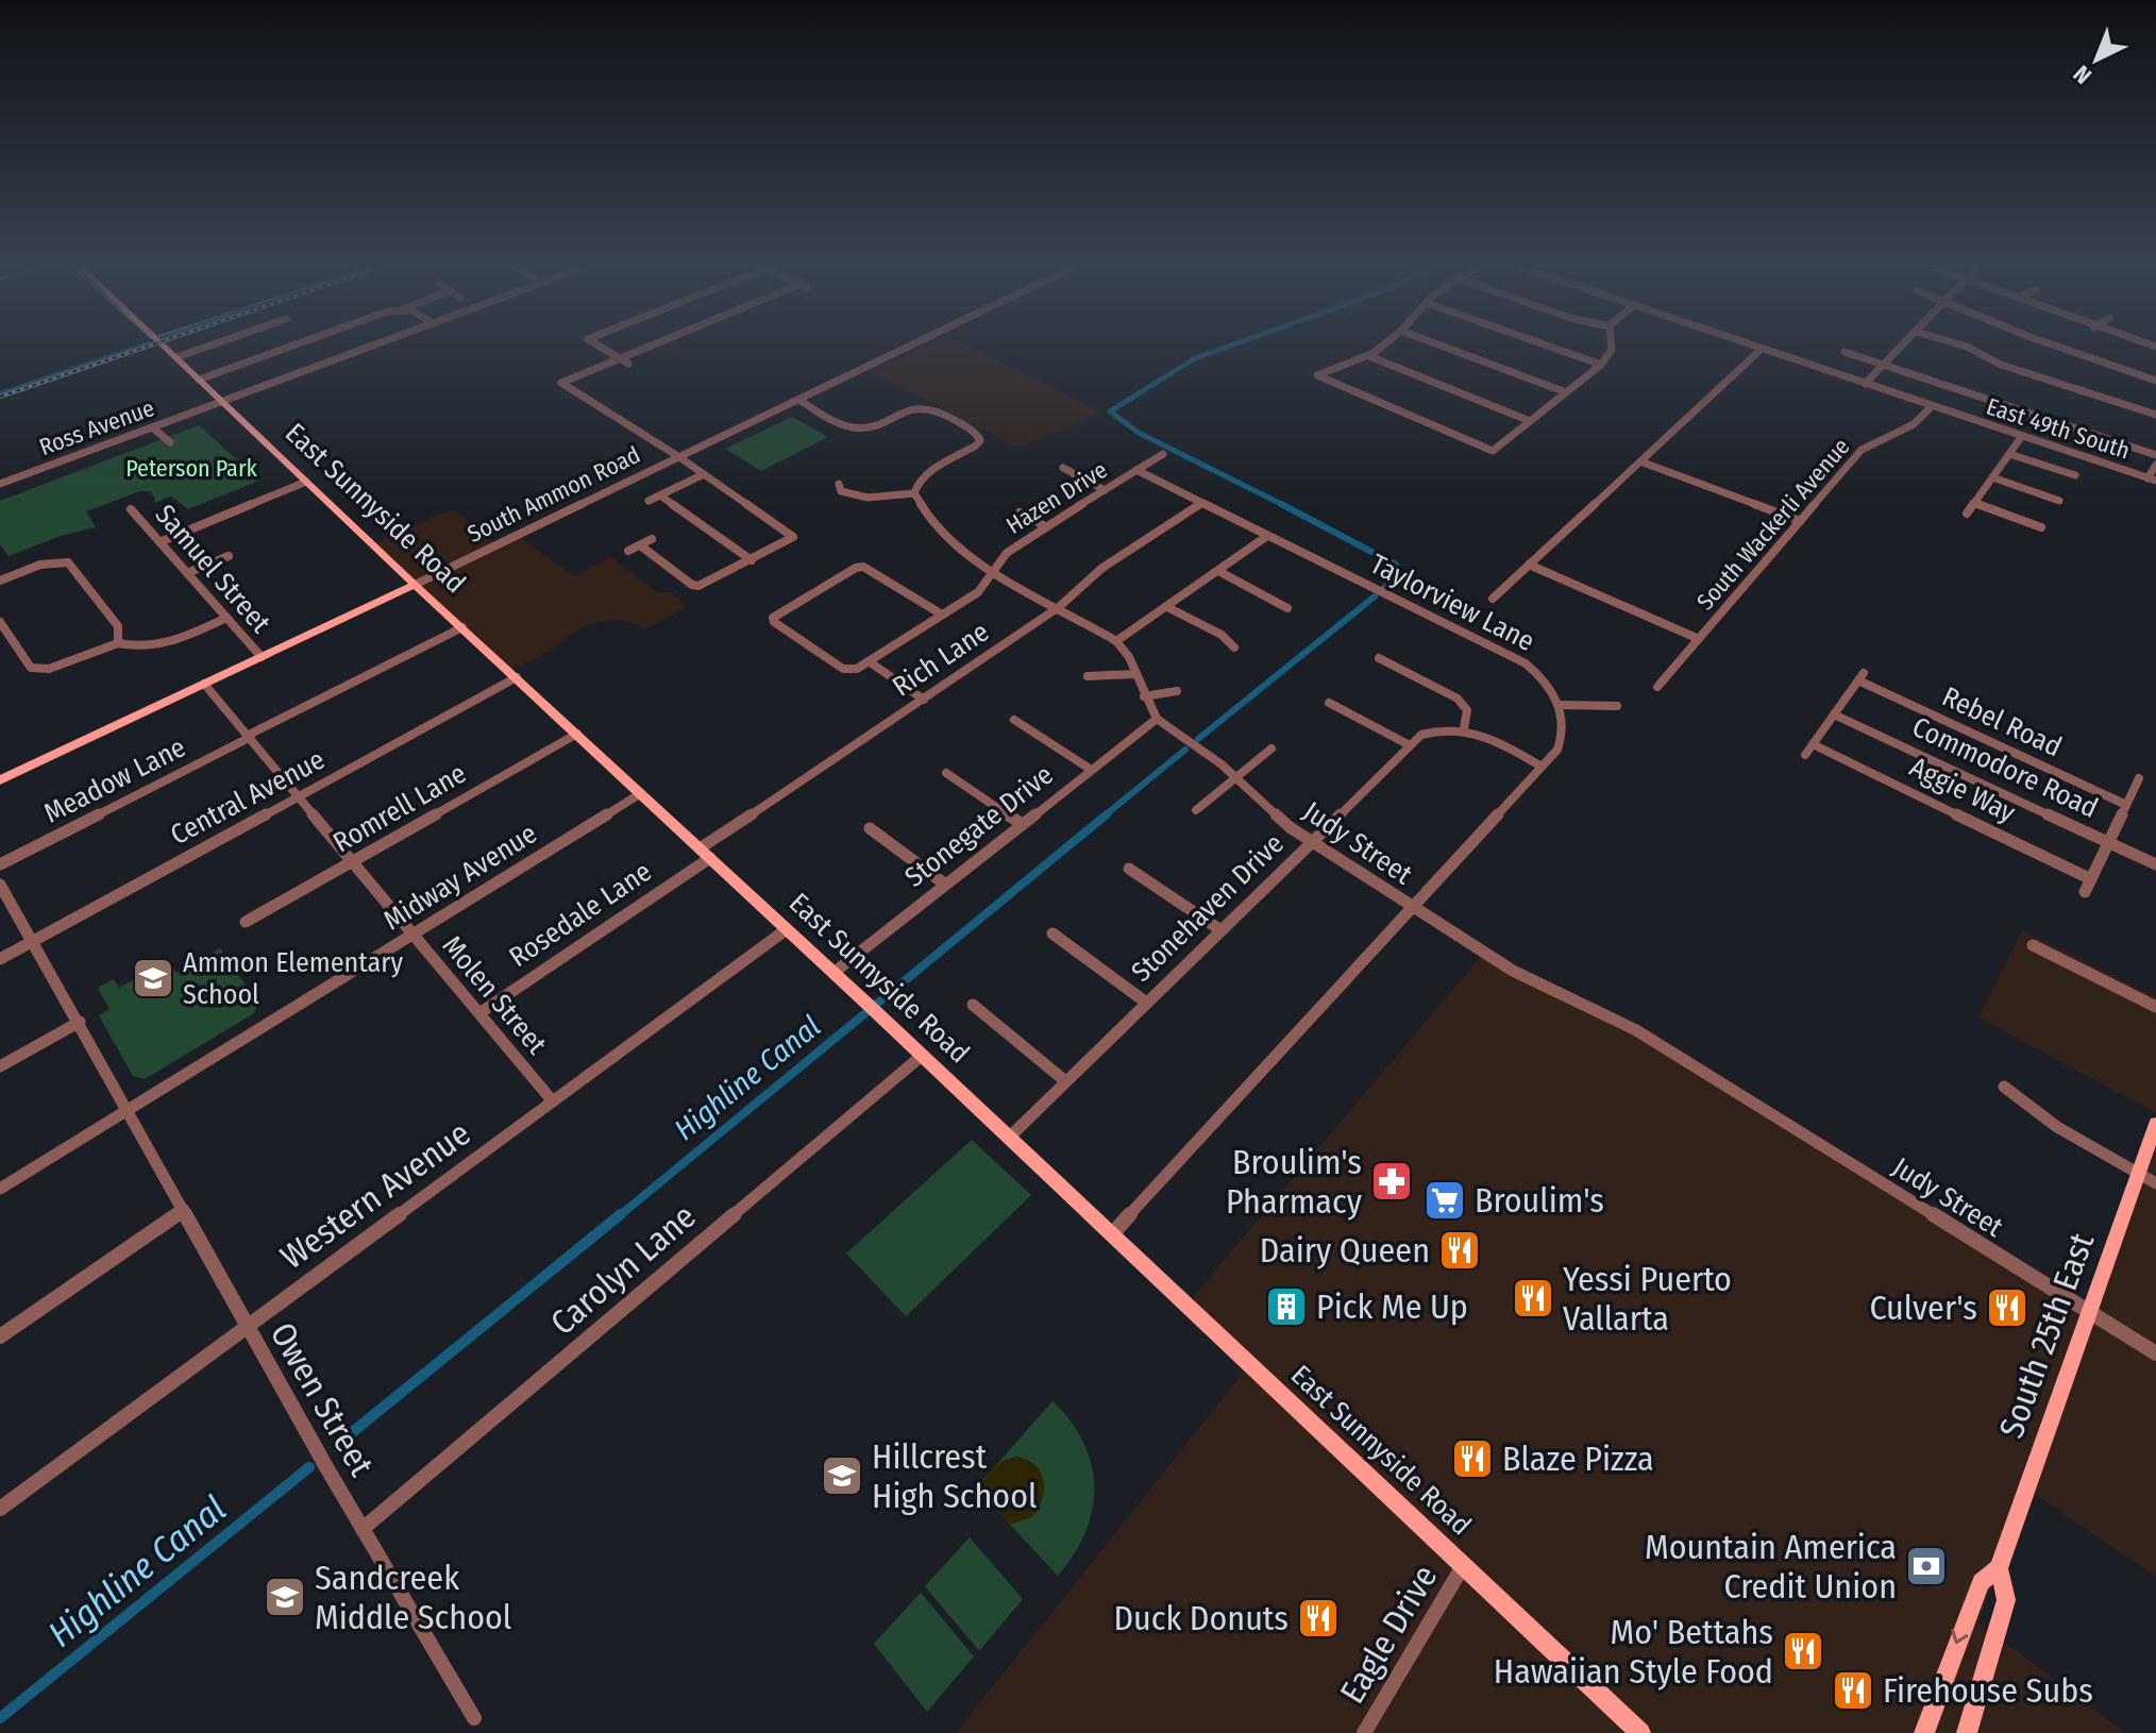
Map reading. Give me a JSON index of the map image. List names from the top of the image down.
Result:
{
  "streets": {
    "main road": ["South Ammon Road", "East Sunnyside Road", "South 25th East"],
    "street": [
      "Ross Avenue",
      "East 49th South",
      "Hazen Drive",
      "South Wackerli Avenue",
      "Samuel Street",
      "Taylorview Lane",
      "Rich Lane",
      "Rebel Road",
      "Commodore Road",
      "Meadow Lane",
      "Aggie Way",
      "Central Avenue",
      "Romrell Lane",
      "Stonegate Drive",
      "Judy Street",
      "Midway Avenue",
      "Stonehaven Drive",
      "Rosedale Lane",
      "Molen Street",
      "Western Avenue",
      "Carolyn Lane",
      "Owen Street",
      "Eagle Drive"
    ]
  },
  "crossings": [
    ["Ross Avenue", "East Sunnyside Road"],
    ["East 49th South", "South Wackerli Avenue"],
    ["South Ammon Road", "East Sunnyside Road"],
    ["South Ammon Road", "Samuel Street"],
    ["South Ammon Road", "Molen Street"],
    ["Hazen Drive", "Taylorview Lane"],
    ["Hazen Drive", "Judy Street"],
    ["East Sunnyside Road", "Rich Lane"],
    ["East Sunnyside Road", "Meadow Lane"],
    ["East Sunnyside Road", "Central Avenue"],
    ["East Sunnyside Road", "Romrell Lane"],
    ["East Sunnyside Road", "Stonegate Drive"],
    ["East Sunnyside Road", "Midway Avenue"],
    ["East Sunnyside Road", "Stonehaven Drive"],
    ["East Sunnyside Road", "Rosedale Lane"],
    ["East Sunnyside Road", "Western Avenue"],
    ["East Sunnyside Road", "Carolyn Lane"],
    ["East Sunnyside Road", "Eagle Drive"],
    ["Taylorview Lane", "Rich Lane"],
    ["Rich Lane", "Judy Street"],
    ["Rich Lane", "Rosedale Lane"],
    ["Rebel Road", "Commodore Road"],
    ["Meadow Lane", "Molen Street"],
    ["Central Avenue", "Molen Street"],
    ["Central Avenue", "Owen Street"],
    ["Romrell Lane", "Molen Street"],
    ["Stonegate Drive", "Judy Street"],
    ["Judy Street", "Stonehaven Drive"],
    ["Judy Street", "South 25th East"],
    ["Midway Avenue", "Molen Street"],
    ["Midway Avenue", "Owen Street"],
    ["Rosedale Lane", "Molen Street"],
    ["Molen Street", "Western Avenue"],
    ["Western Avenue", "Owen Street"],
    ["Carolyn Lane", "Owen Street"]
  ],
  "water": ["Highline Canal"],
  "parks": ["Peterson Park"],
  "places": {
    "school or university": ["Ammon Elementary School", "Hillcrest High School", "Sandcreek Middle School"],
    "pharmacy": ["Broulim's Pharmacy"],
    "supermarket": ["Broulim's"],
    "restaurant": [
      "Dairy Queen",
      "Yessi Puerto Vallarta",
      "Culver's",
      "Blaze Pizza",
      "Duck Donuts",
      "Mo' Bettahs Hawaiian Style Food",
      "Firehouse Subs"
    ],
    "building": ["Pick Me Up"],
    "bank": ["Mountain America Credit Union"]
  },
  "north": "bottom left"
}
